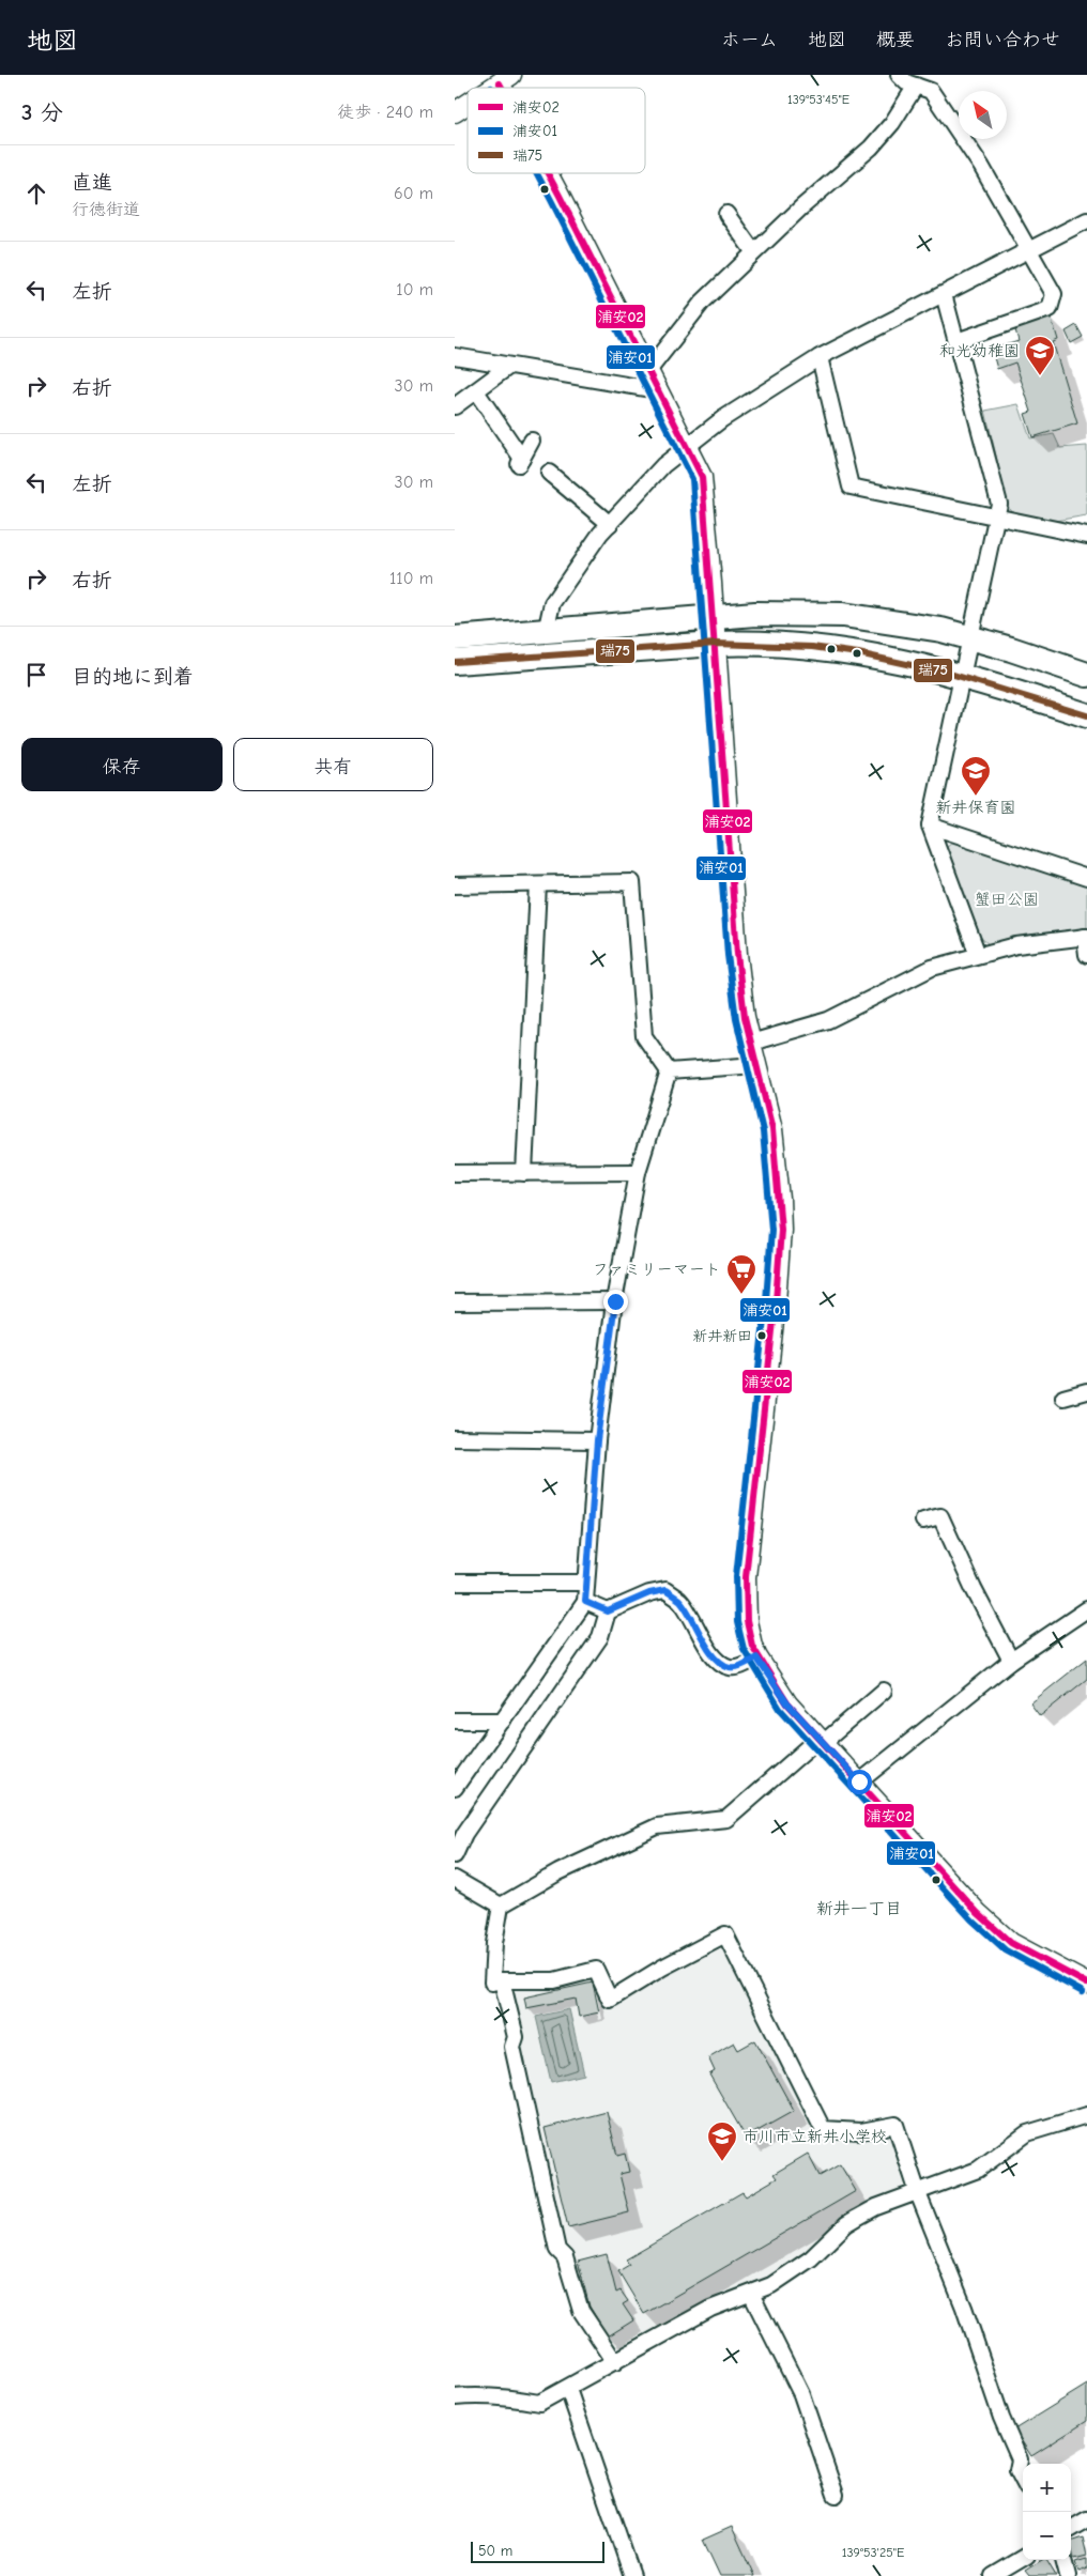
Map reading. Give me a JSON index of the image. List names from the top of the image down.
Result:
{
  "districts": ["新井一丁目"],
  "parks": ["蟹田公園"],
  "places": {
    "school or university": ["和光幼稚園", "新井保育園", "市川市立新井小学校"],
    "supermarket": ["ファミリーマート"],
    "other": ["新井新田"]
  },
  "lines": ["transit line 浦安02", "transit line 浦安01", "transit line 瑞75"],
  "legend": ["浦安02", "浦安01", "瑞75"],
  "scale_bar": "50 m",
  "north": "top left",
  "page": {
    "header": "地図",
    "nav": [
      "ホーム",
      "地図",
      "概要",
      "お問い合わせ"
    ],
    "heading": ["3 分", "徒歩 · 240 m"],
    "list": [
      ["直進", "行徳街道", "60 m"],
      ["左折", "10 m"],
      ["右折", "30 m"],
      ["左折", "30 m"],
      ["右折", "110 m"],
      "目的地に到着"
    ],
    "buttons": ["保存", "共有"],
    "map_buttons": ["+", "−"],
    "scale": "50 m"
  },
  "coordinates": ["139°53'45\"E", "139°53'25\"E"]
}
